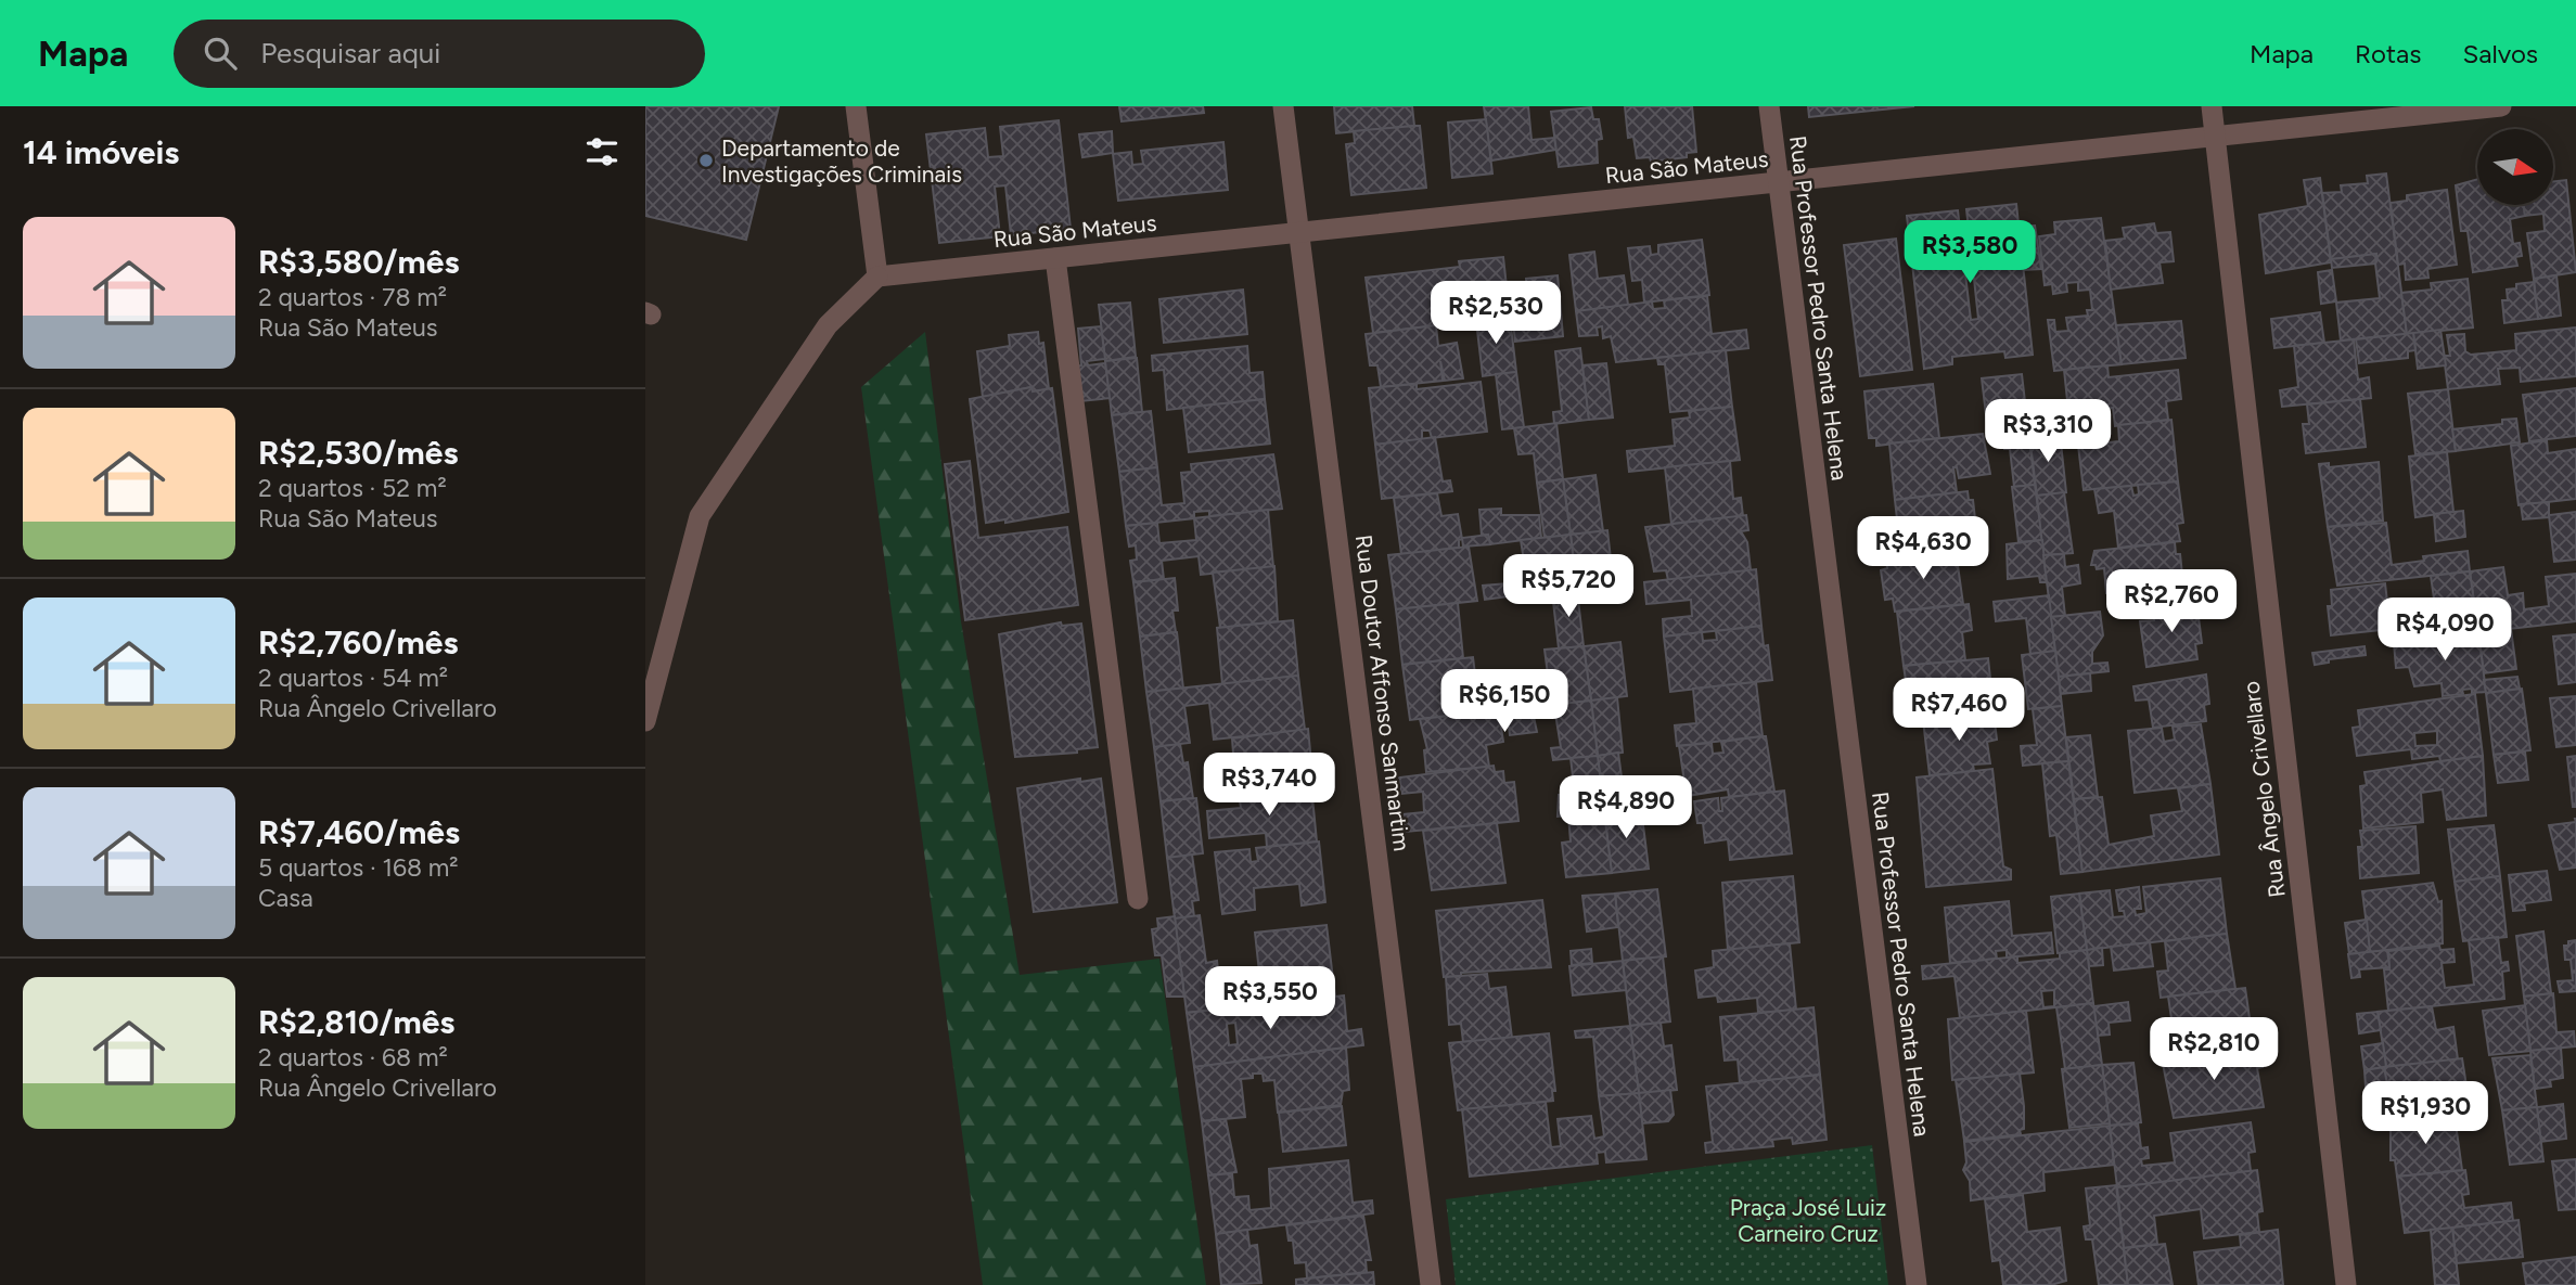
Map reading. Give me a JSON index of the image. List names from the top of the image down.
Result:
{
  "streets": {
    "street": [
      "Rua São Mateus",
      "Rua Professor Pedro Santa Helena",
      "Rua Doutor Affonso Sanmartim",
      "Rua Ângelo Crivellaro"
    ]
  },
  "crossings": [
    ["Rua São Mateus", "Rua Professor Pedro Santa Helena"],
    ["Rua São Mateus", "Rua Doutor Affonso Sanmartim"],
    ["Rua São Mateus", "Rua Ângelo Crivellaro"]
  ],
  "parks": ["Praça José Luiz Carneiro Cruz"],
  "places": ["Departamento de Investigações Criminais"],
  "north": "right",
  "page": {
    "header": "Mapa",
    "search": "Pesquisar aqui",
    "nav": ["Mapa", "Rotas", "Salvos"],
    "heading": "14 imóveis",
    "list": [
      {
        "name": "R$3,580/mês",
        "note": "2 quartos · 78 m² · Rua São Mateus"
      },
      {
        "name": "R$2,530/mês",
        "note": "2 quartos · 52 m² · Rua São Mateus"
      },
      {
        "name": "R$2,760/mês",
        "note": "2 quartos · 54 m² · Rua Ângelo Crivellaro"
      },
      {
        "name": "R$7,460/mês",
        "note": "5 quartos · 168 m² · Casa"
      },
      {
        "name": "R$2,810/mês",
        "note": "2 quartos · 68 m² · Rua Ângelo Crivellaro"
      }
    ],
    "price": [
      "R$3,580",
      "R$2,530",
      "R$3,310",
      "R$4,630",
      "R$5,720",
      "R$2,760",
      "R$4,090",
      "R$6,150",
      "R$7,460",
      "R$3,740",
      "R$4,890",
      "R$3,550",
      "R$2,810",
      "R$1,930"
    ]
  }
}
